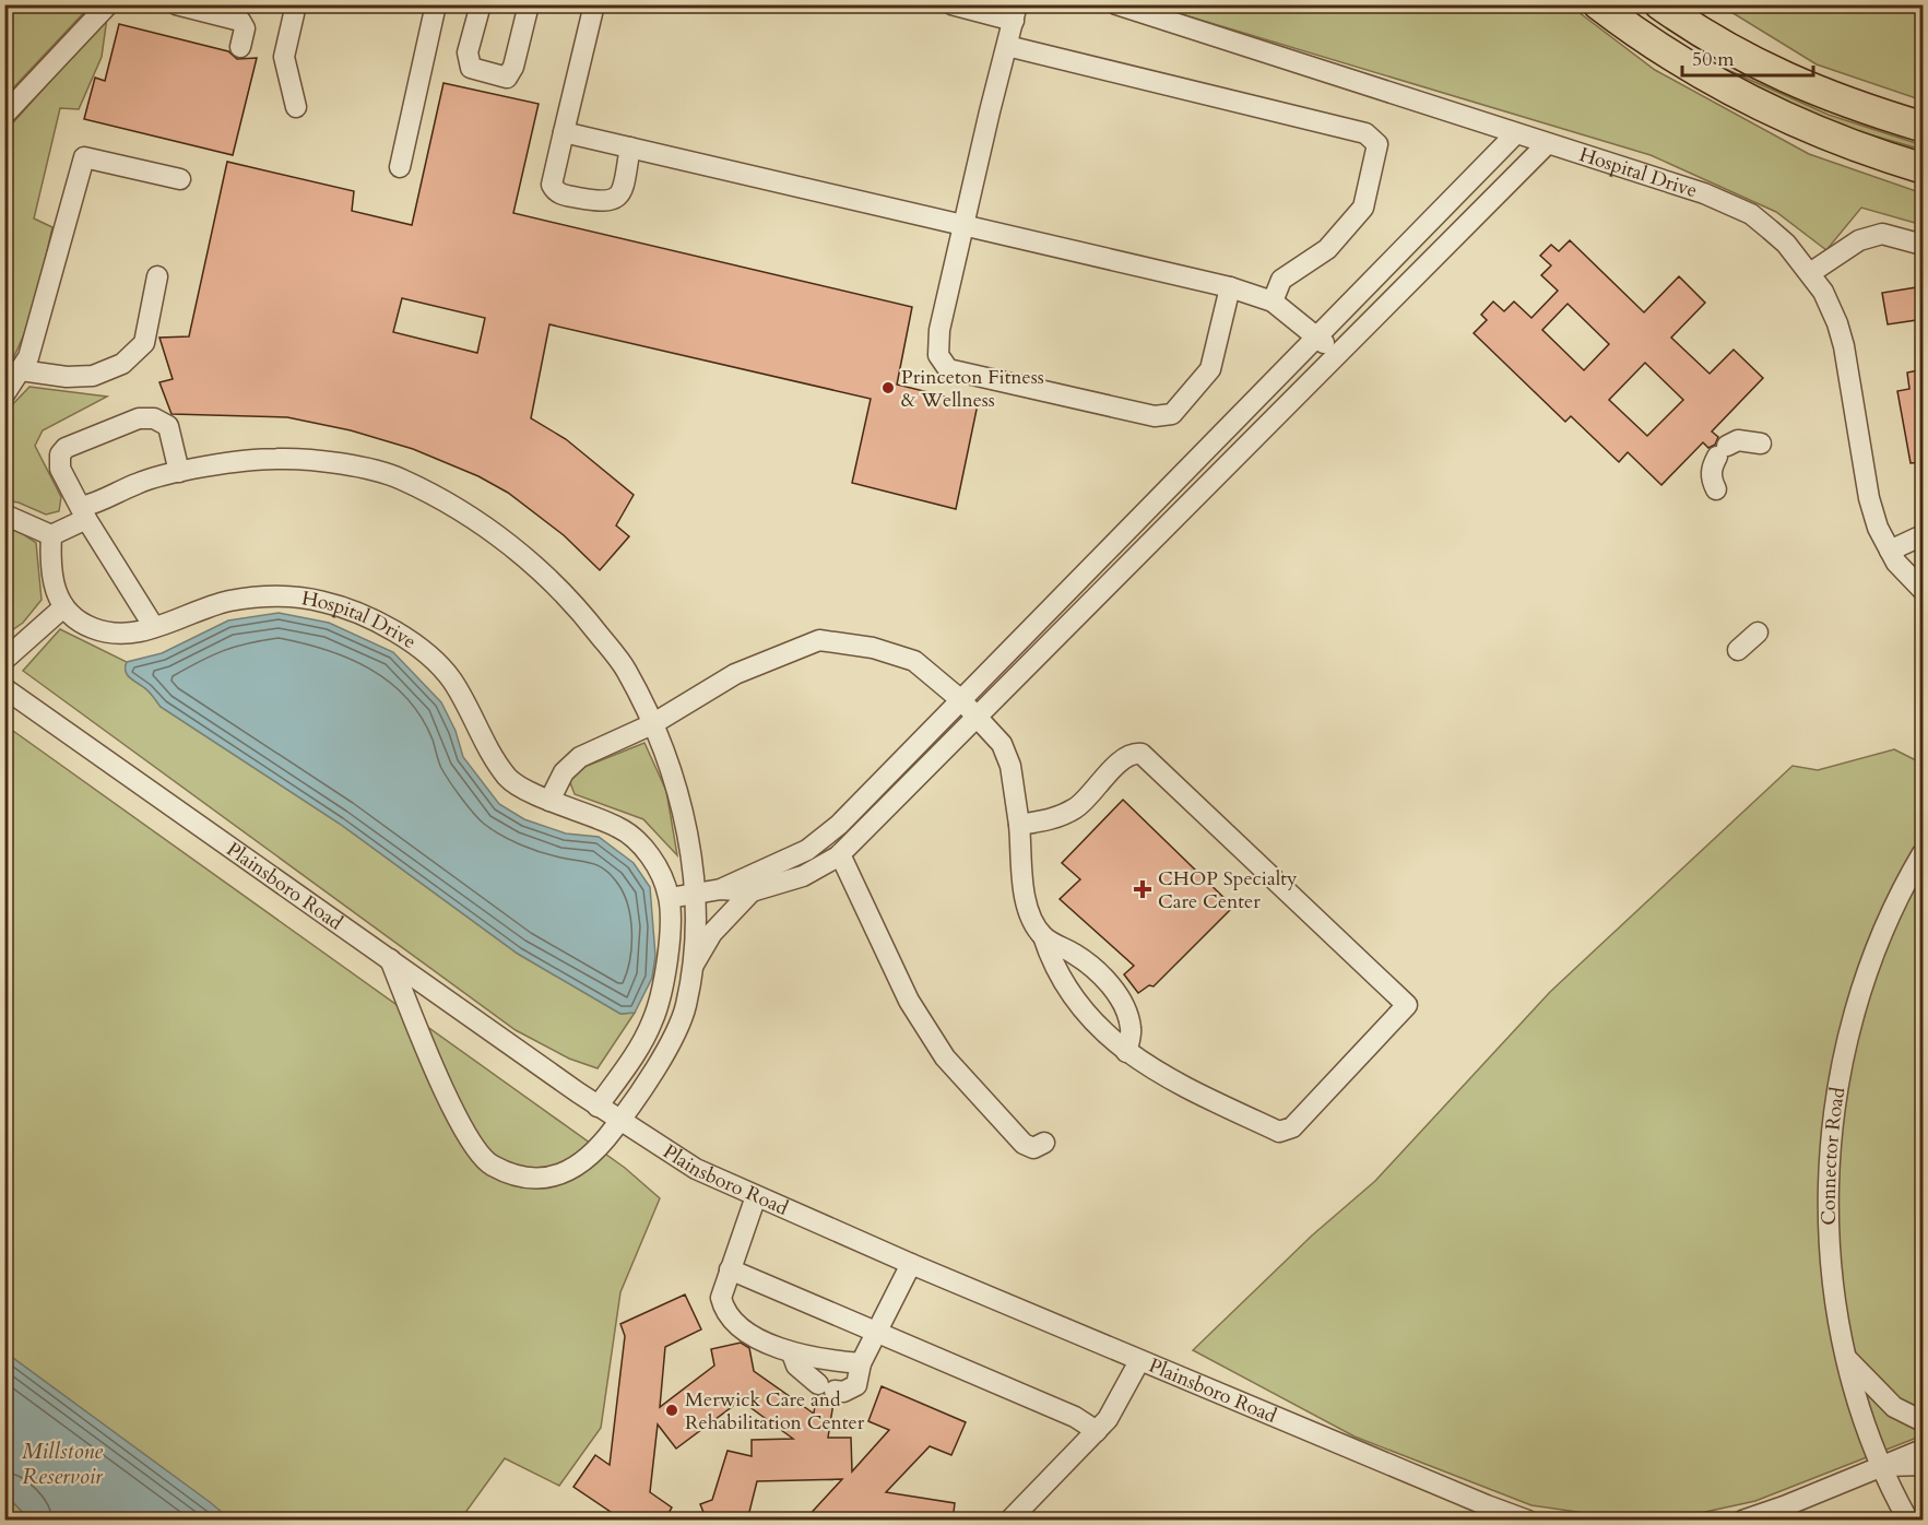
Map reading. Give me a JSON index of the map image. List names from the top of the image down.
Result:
{
  "streets": {
    "street": ["Hospital Drive", "Plainsboro Road", "Connector Road"]
  },
  "water": ["Millstone Reservoir"],
  "places": {
    "other": ["Princeton Fitness & Wellness", "Merwick Care and Rehabilitation Center"],
    "health": ["CHOP Specialty Care Center"]
  },
  "scale_bar": "50 m"
}
